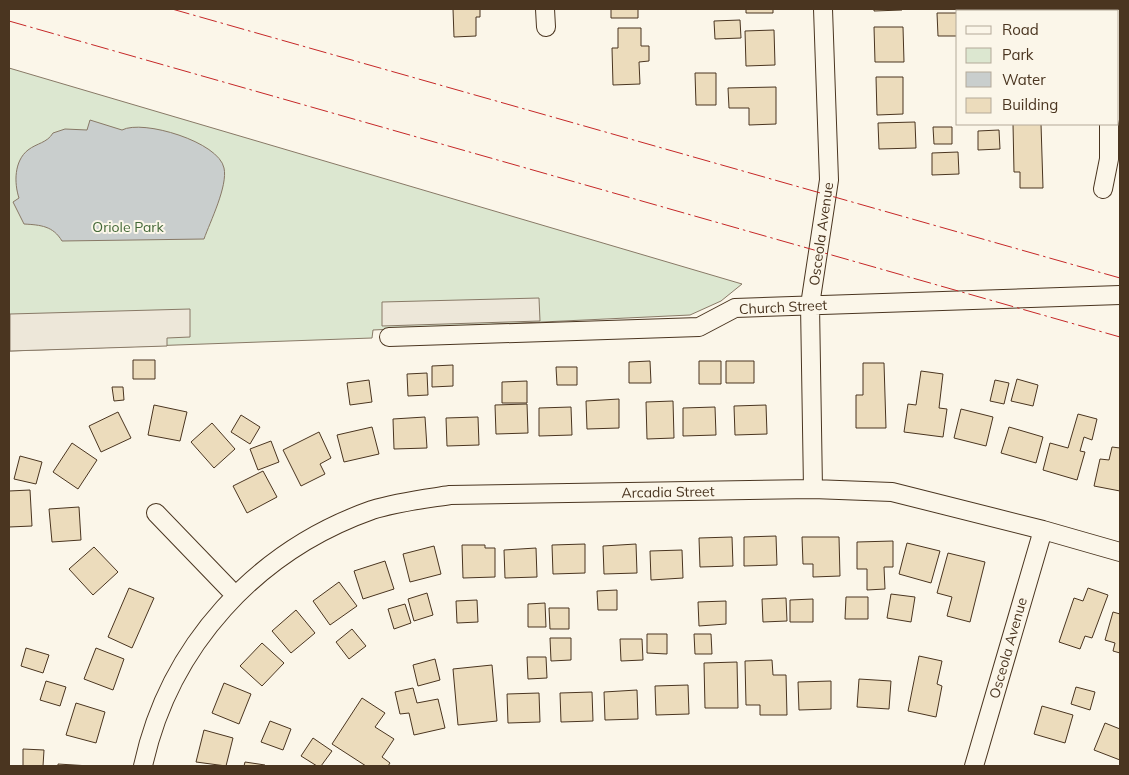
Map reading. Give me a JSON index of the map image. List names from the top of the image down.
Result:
{
  "streets": {
    "street": ["Osceola Avenue", "Church Street", "Arcadia Street"]
  },
  "crossings": [
    ["Osceola Avenue", "Church Street"],
    ["Osceola Avenue", "Arcadia Street"]
  ],
  "parks": ["Oriole Park"],
  "legend": [
    "Road",
    "Park",
    "Water",
    "Building"
  ]
}
